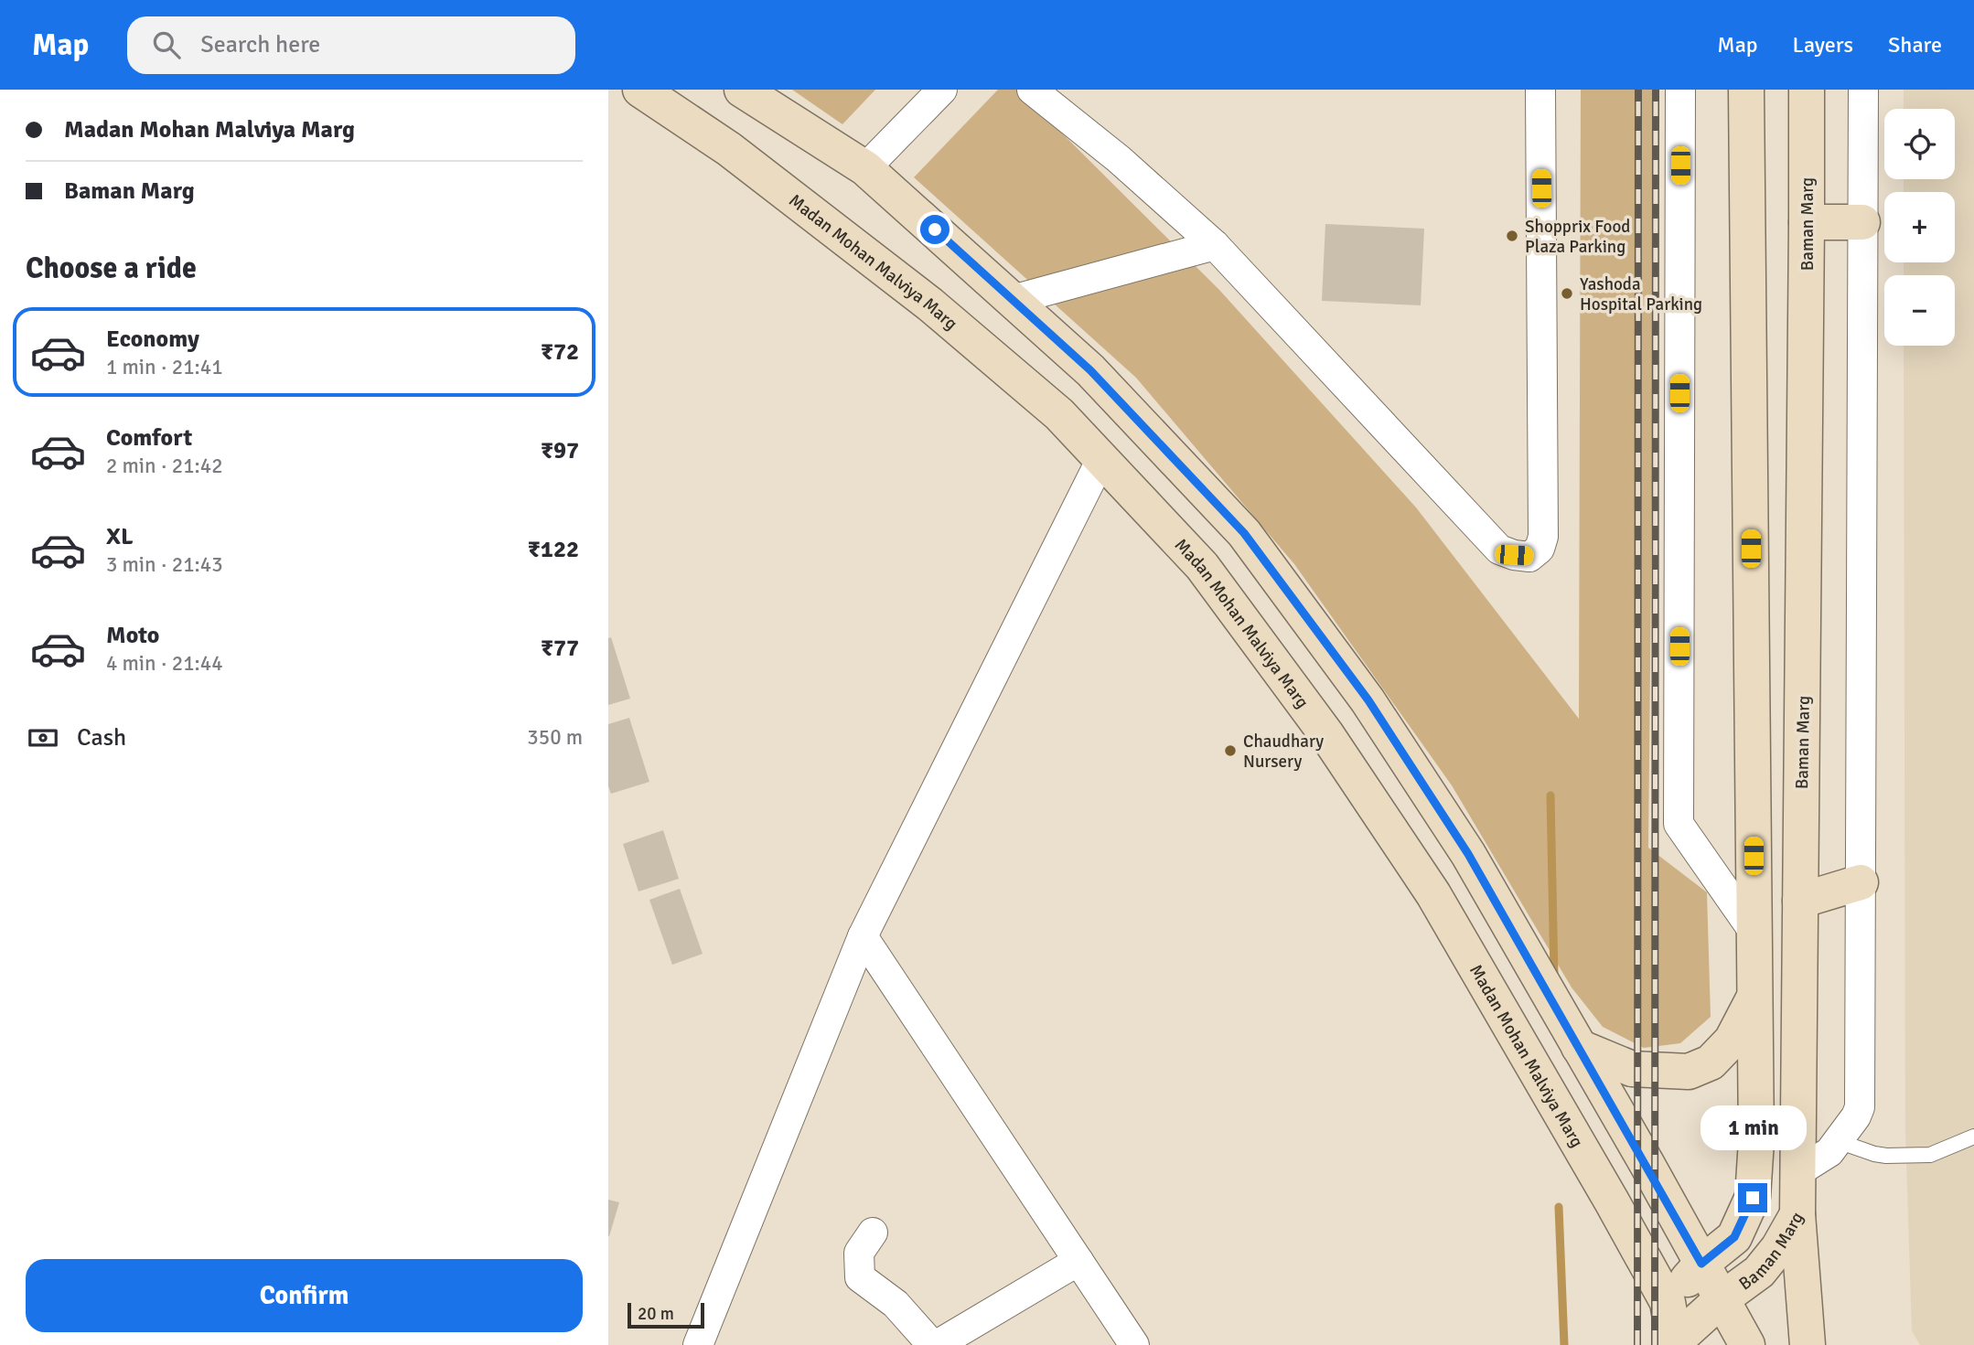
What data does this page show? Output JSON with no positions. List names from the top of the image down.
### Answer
{
  "streets": {
    "main road": ["Baman Marg", "Madan Mohan Malviya Marg"]
  },
  "crossings": [
    ["Baman Marg", "Madan Mohan Malviya Marg"]
  ],
  "places": ["Shopprix Food Plaza Parking", "Yashoda Hospital Parking", "Chaudhary Nursery"],
  "scale_bar": "20 m",
  "page": {
    "header": "Map",
    "search": "Search here",
    "nav": ["Map", "Layers", "Share"],
    "banner": ["Madan Mohan Malviya Marg", "Baman Marg"],
    "map_buttons": ["+", "−"],
    "heading": "Choose a ride",
    "list": [
      {
        "name": "Economy",
        "note": "1 min · 21:41",
        "value": "₹72"
      },
      {
        "name": "Comfort",
        "note": "2 min · 21:42",
        "value": "₹97"
      },
      {
        "name": "XL",
        "note": "3 min · 21:43",
        "value": "₹122"
      },
      {
        "name": "Moto",
        "note": "4 min · 21:44",
        "value": "₹77"
      }
    ],
    "pay": ["Cash", "350 m"],
    "bubble": "1 min",
    "buttons": "Confirm",
    "scale": "20 m"
  }
}
